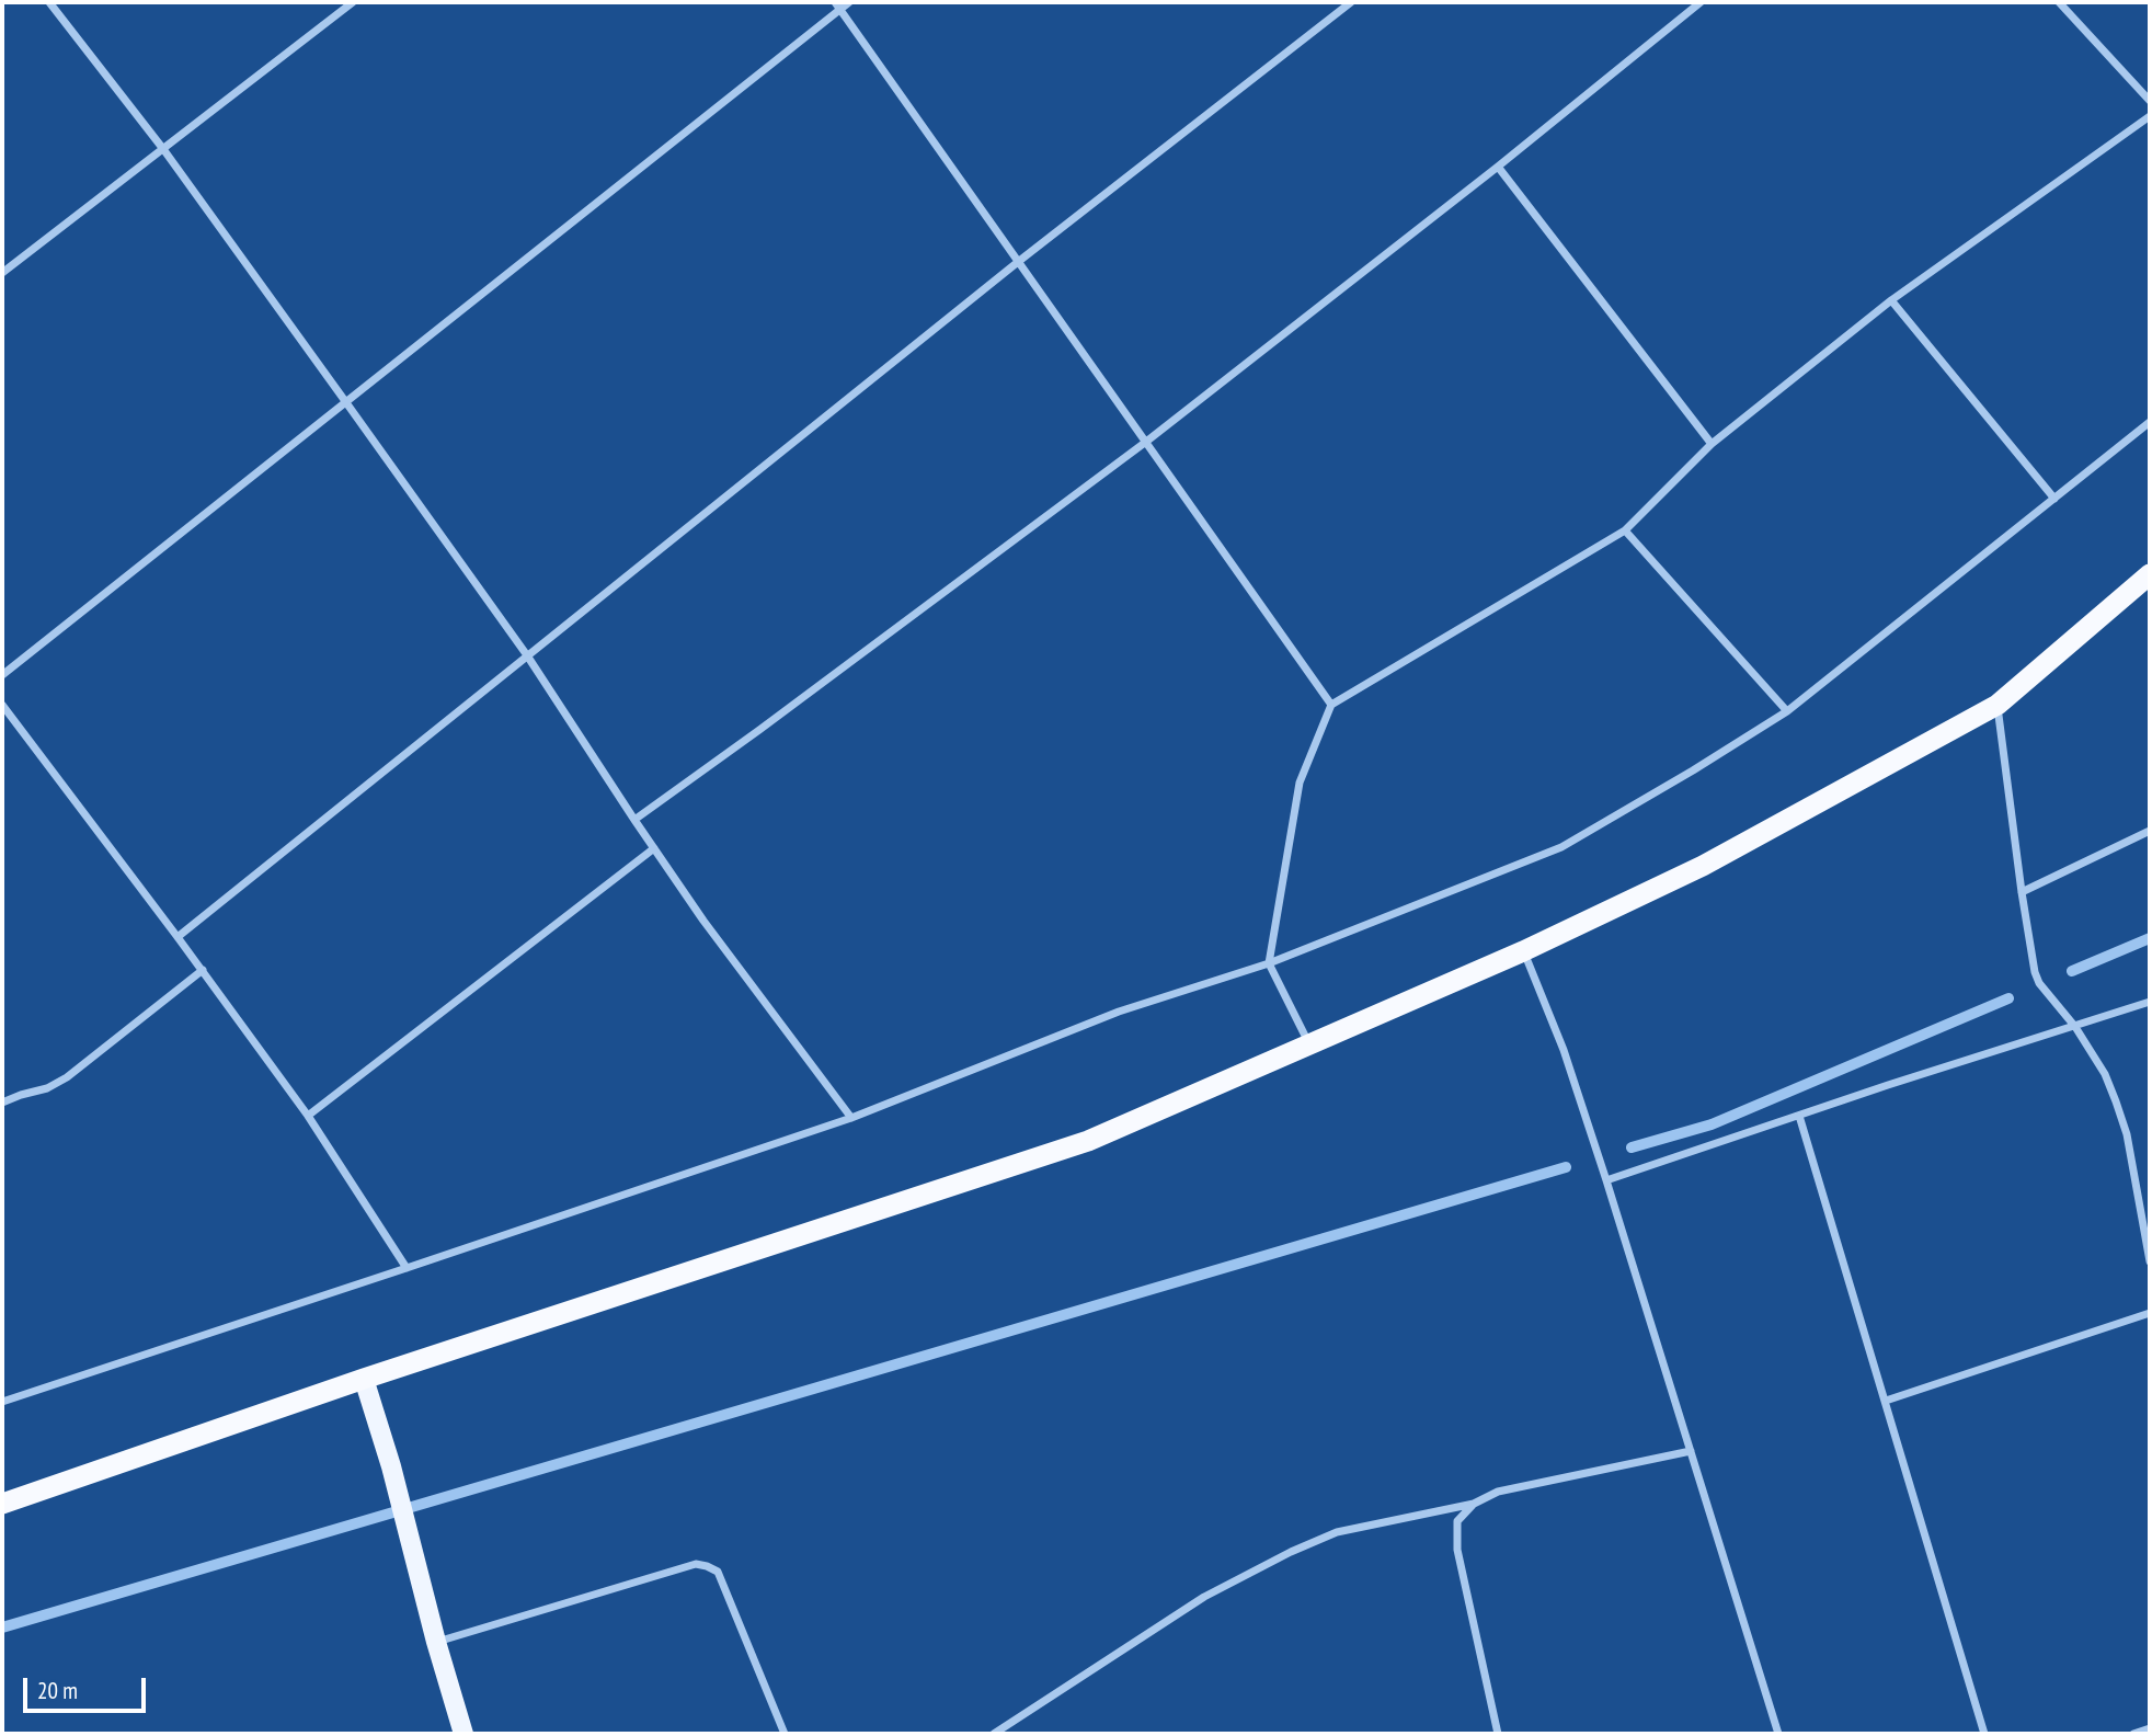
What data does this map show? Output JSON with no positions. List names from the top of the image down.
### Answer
{
  "scale_bar": "20 m"
}
